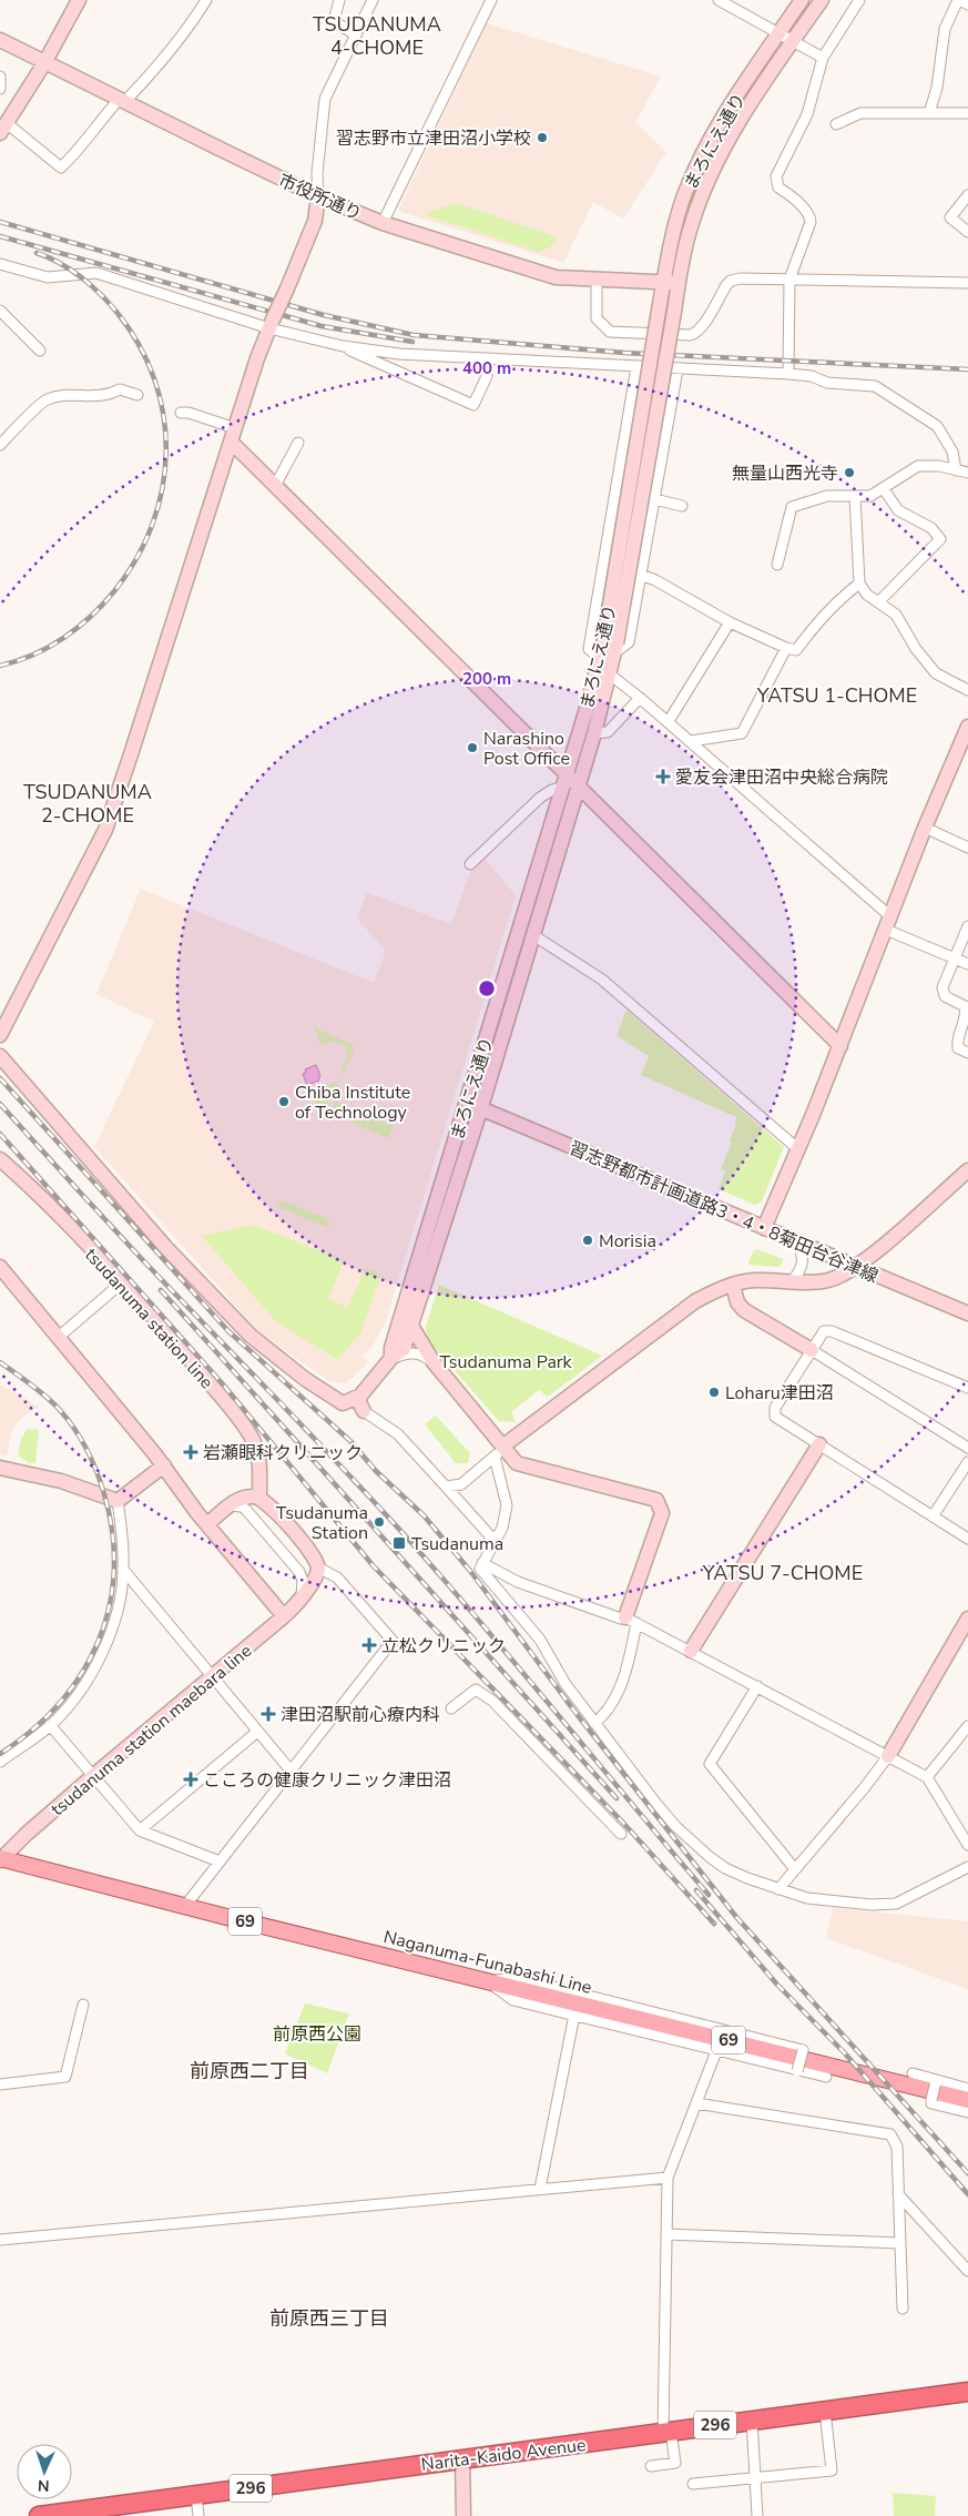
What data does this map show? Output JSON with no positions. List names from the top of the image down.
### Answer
{
  "streets": {
    "highway": ["296", "Narita-Kaido Avenue"],
    "main road": ["69", "Naganuma-Funabashi Line"],
    "street": [
      "まろにえ通り",
      "市役所通り",
      "習志野都市計画道路3・4・8菊田台谷津線",
      "tsudanuma station line",
      "tsudanuma station maebara line"
    ]
  },
  "crossings": [
    ["まろにえ通り", "市役所通り"],
    ["まろにえ通り", "習志野都市計画道路3・4・8菊田台谷津線"],
    ["tsudanuma station maebara line", "Naganuma-Funabashi Line"]
  ],
  "districts": [
    "TSUDANUMA 4-CHOME",
    "YATSU 1-CHOME",
    "TSUDANUMA 2-CHOME",
    "YATSU 7-CHOME",
    "前原西二丁目",
    "前原西三丁目"
  ],
  "parks": ["Tsudanuma Park", "前原西公園"],
  "places": {
    "other": [
      "習志野市立津田沼小学校",
      "無量山西光寺",
      "Narashino Post Office",
      "Chiba Institute of Technology",
      "Morisia",
      "Loharu津田沼",
      "Tsudanuma Station"
    ],
    "health": [
      "愛友会津田沼中央総合病院",
      "岩瀬眼科クリニック",
      "立松クリニック",
      "津田沼駅前心療内科",
      "こころの健康クリニック津田沼"
    ],
    "transit": ["Tsudanuma"]
  },
  "north": "bottom",
  "rings": ["400 m", "200 m"]
}
